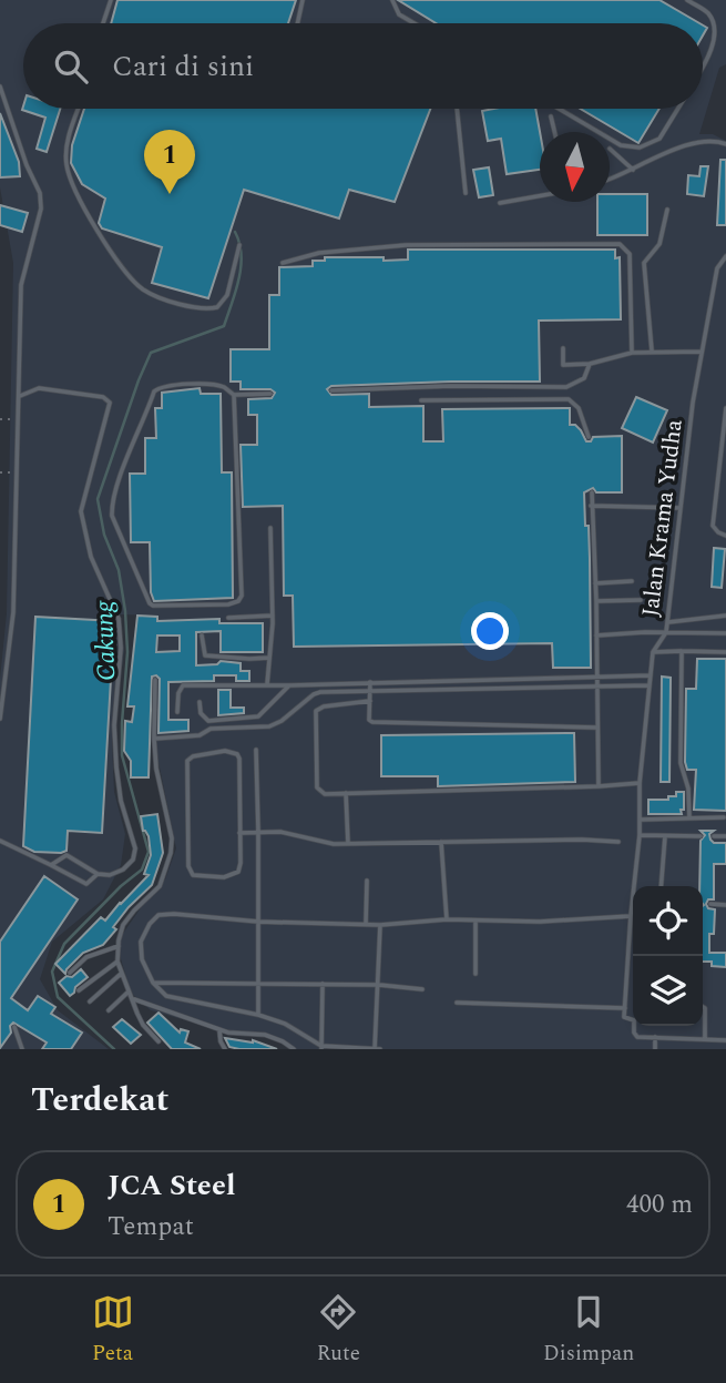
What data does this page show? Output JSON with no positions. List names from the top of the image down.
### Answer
{
  "streets": {
    "lane": ["Jalan Krama Yudha"]
  },
  "water": ["Cakung"],
  "north": "bottom",
  "page": {
    "search": "Cari di sini",
    "pins": "1",
    "heading": "Terdekat",
    "list": [
      {
        "mark": "1",
        "name": "JCA Steel",
        "note": "Tempat",
        "value": "400 m"
      }
    ],
    "nav": ["Peta", "Rute", "Disimpan"]
  }
}
